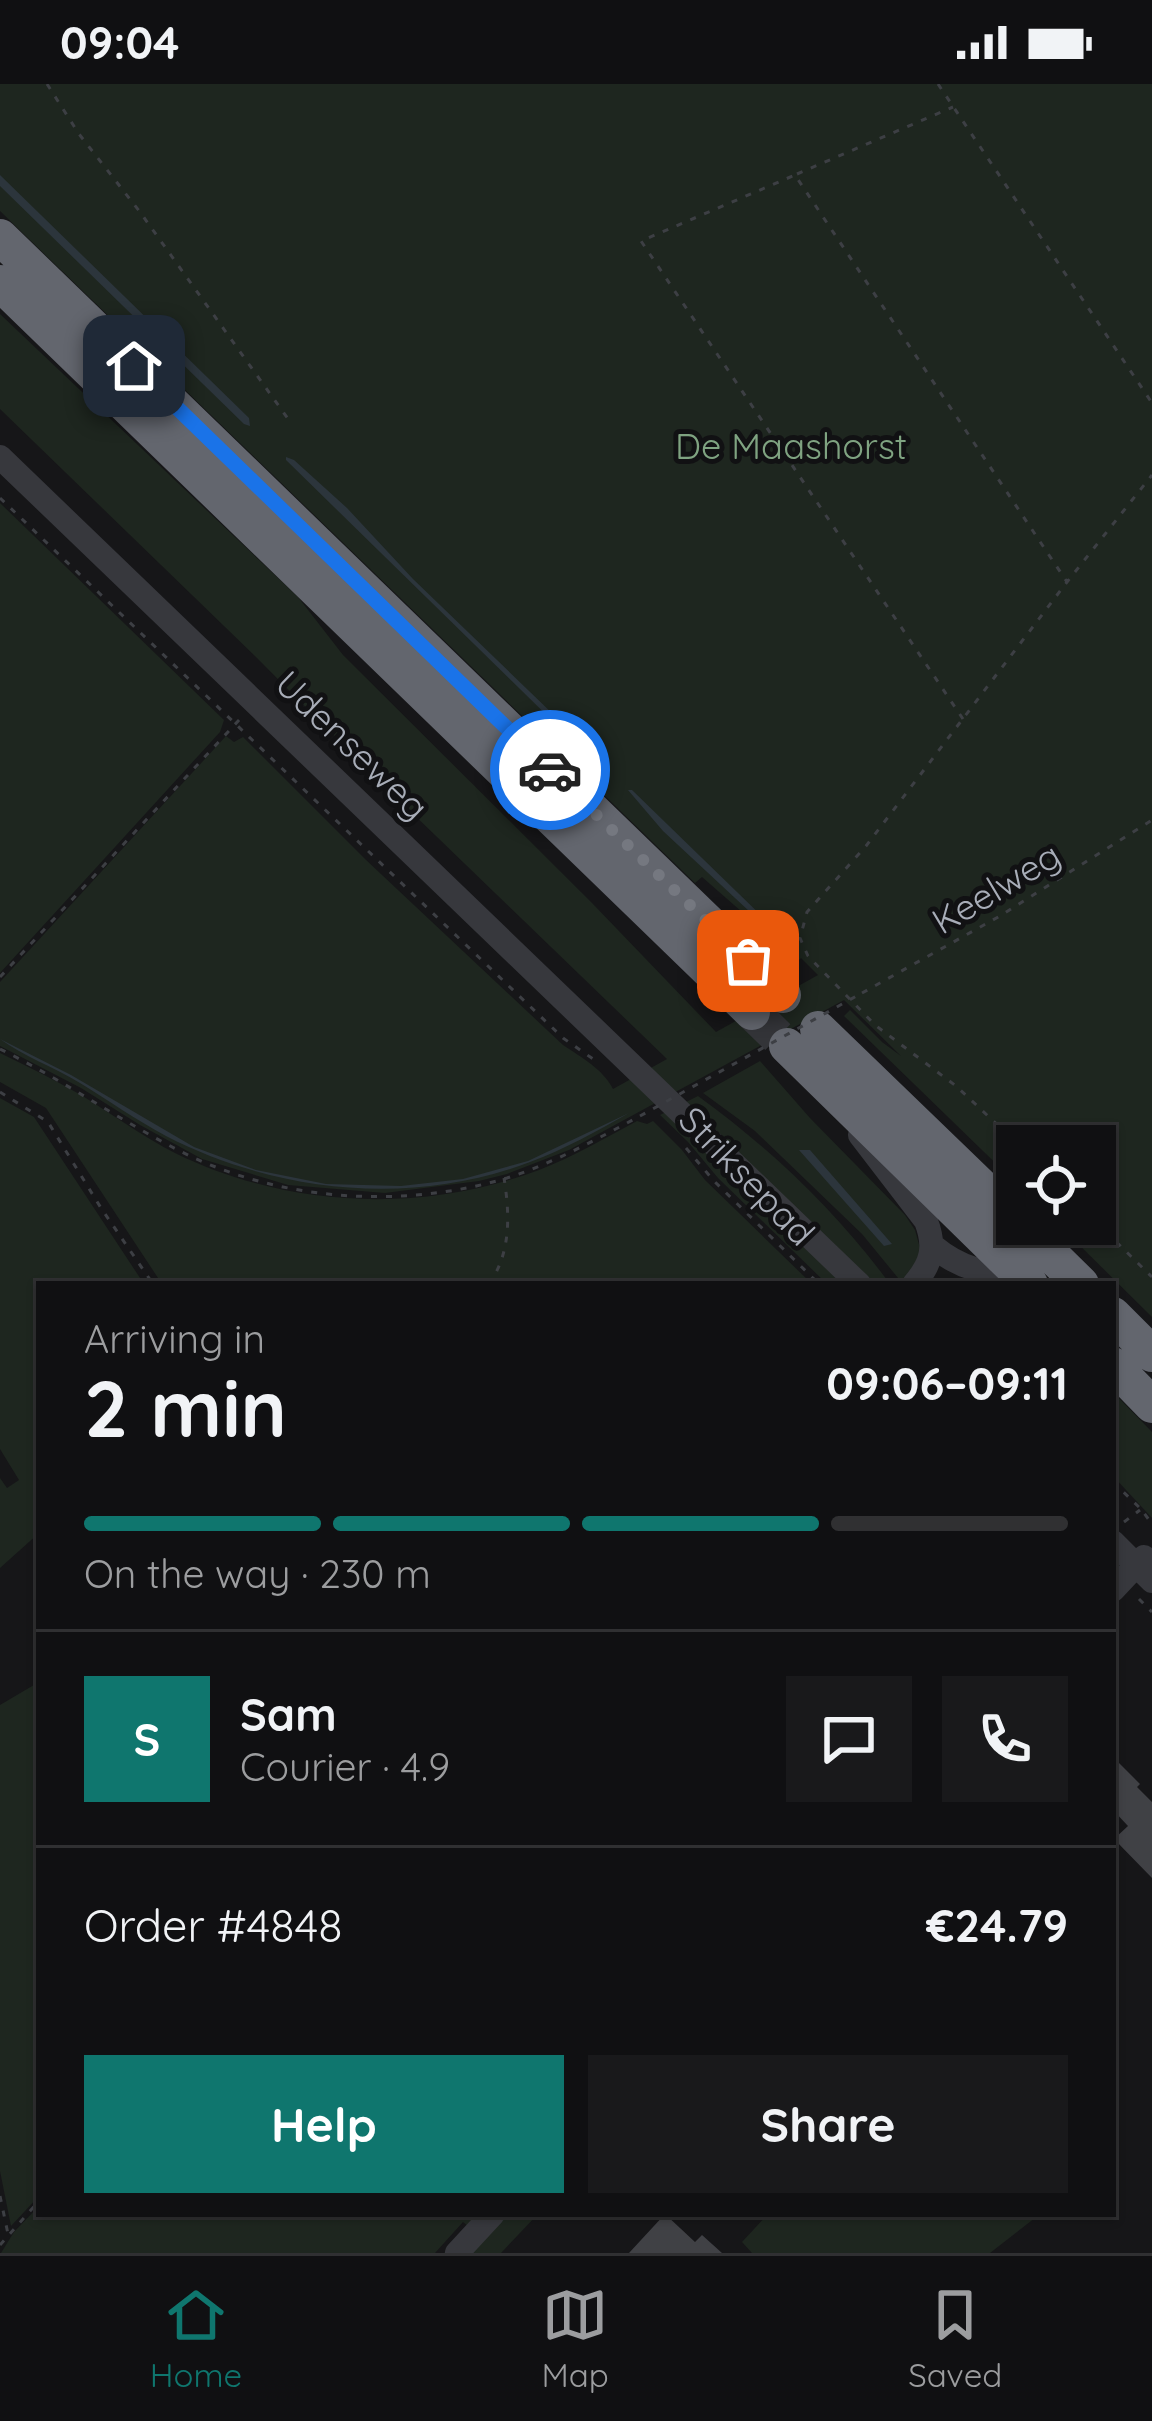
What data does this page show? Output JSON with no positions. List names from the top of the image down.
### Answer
{
  "streets": {
    "street": ["Udenseweg"],
    "path": ["Keelweg", "Striksepad"]
  },
  "crossings": [
    ["Udenseweg", "Striksepad"]
  ],
  "parks": ["De Maashorst"],
  "page": {
    "status": "09:04",
    "heading": ["2 min", "Arriving in", "09:06–09:11"],
    "panel": [
      "Sam",
      "Courier · 4.9",
      "Order #4848",
      "€24.79"
    ],
    "bar": "On the way · 230 m",
    "round": "S",
    "buttons": ["Help", "Share"],
    "tabs": ["Home", "Map", "Saved"]
  }
}
